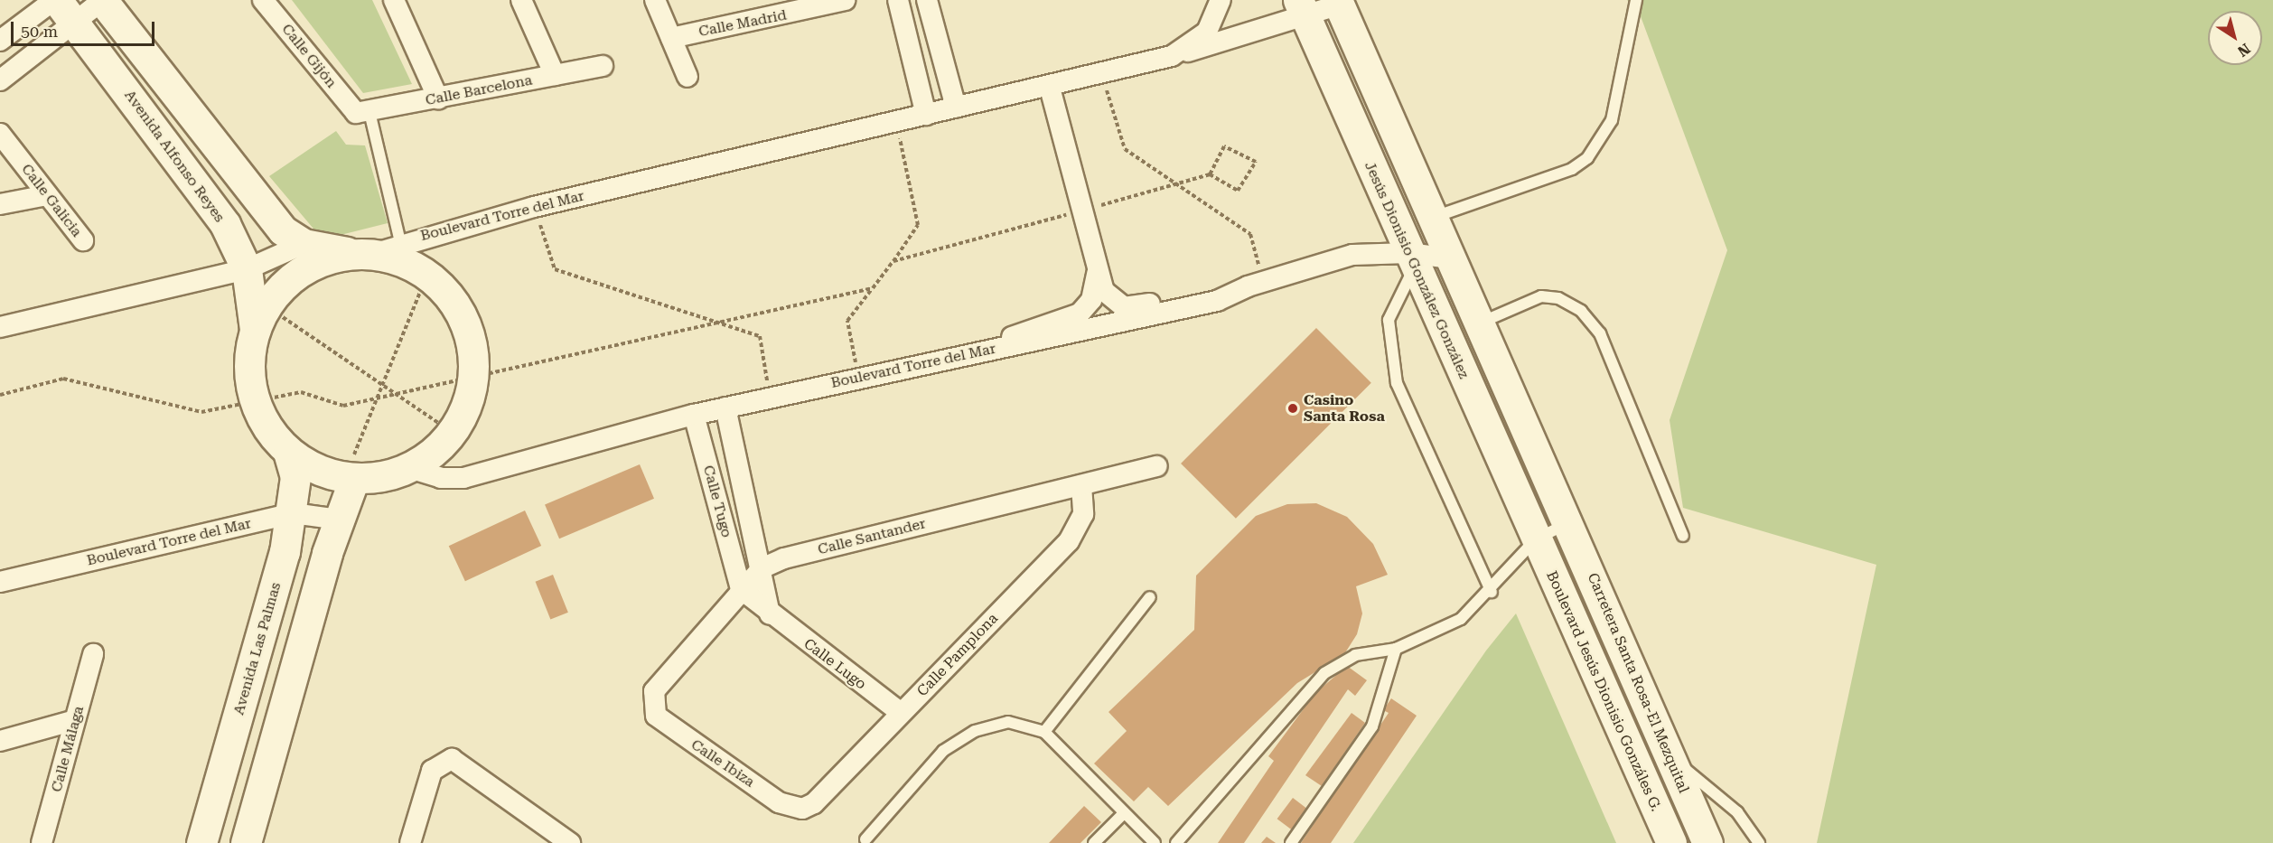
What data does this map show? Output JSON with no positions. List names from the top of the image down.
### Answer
{
  "streets": {
    "street": [
      "Calle Madrid",
      "Calle Gijón",
      "Calle Barcelona",
      "Avenida Alfonso Reyes",
      "Calle Galicia",
      "Boulevard Torre del Mar",
      "Jesús Dionisio González González",
      "Calle Tugo",
      "Calle Santander",
      "Avenida Las Palmas",
      "Calle Pamplona",
      "Calle Lugo",
      "Carretera Santa Rosa-El Mezquital",
      "Boulevard Jesús Dionisio Gonzáles G.",
      "Calle Málaga",
      "Calle Ibiza"
    ]
  },
  "crossings": [
    ["Calle Gijón", "Calle Barcelona"],
    ["Boulevard Torre del Mar", "Jesús Dionisio González González"],
    ["Boulevard Torre del Mar", "Calle Tugo"],
    ["Boulevard Torre del Mar", "Avenida Las Palmas"],
    ["Jesús Dionisio González González", "Boulevard Jesús Dionisio Gonzáles G."],
    ["Calle Tugo", "Calle Santander"],
    ["Calle Tugo", "Calle Lugo"],
    ["Calle Santander", "Calle Pamplona"],
    ["Calle Santander", "Calle Lugo"],
    ["Calle Santander", "Calle Ibiza"],
    ["Calle Pamplona", "Calle Lugo"],
    ["Calle Pamplona", "Calle Ibiza"]
  ],
  "places": ["Casino Santa Rosa"],
  "scale_bar": "50 m",
  "north": "bottom right"
}
